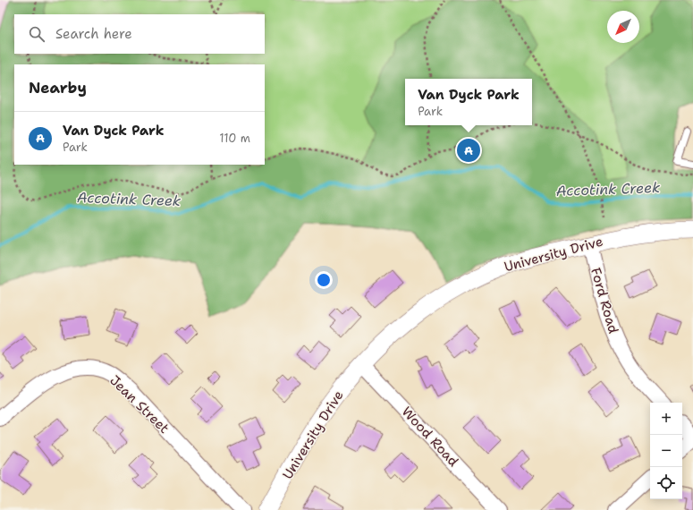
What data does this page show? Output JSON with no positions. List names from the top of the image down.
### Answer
{
  "streets": {
    "street": [
      "University Drive",
      "Ford Road",
      "Jean Street",
      "Wood Road"
    ]
  },
  "crossings": [
    ["University Drive", "Ford Road"],
    ["University Drive", "Wood Road"]
  ],
  "water": ["Accotink Creek"],
  "north": "bottom left",
  "page": {
    "search": "Search here",
    "heading": "Nearby",
    "popup": ["Van Dyck Park", "Park"],
    "list": [
      {
        "mark": "A",
        "name": "Van Dyck Park",
        "note": "Park",
        "value": "110 m"
      }
    ],
    "pins": "A",
    "map_buttons": ["+", "−"]
  }
}
